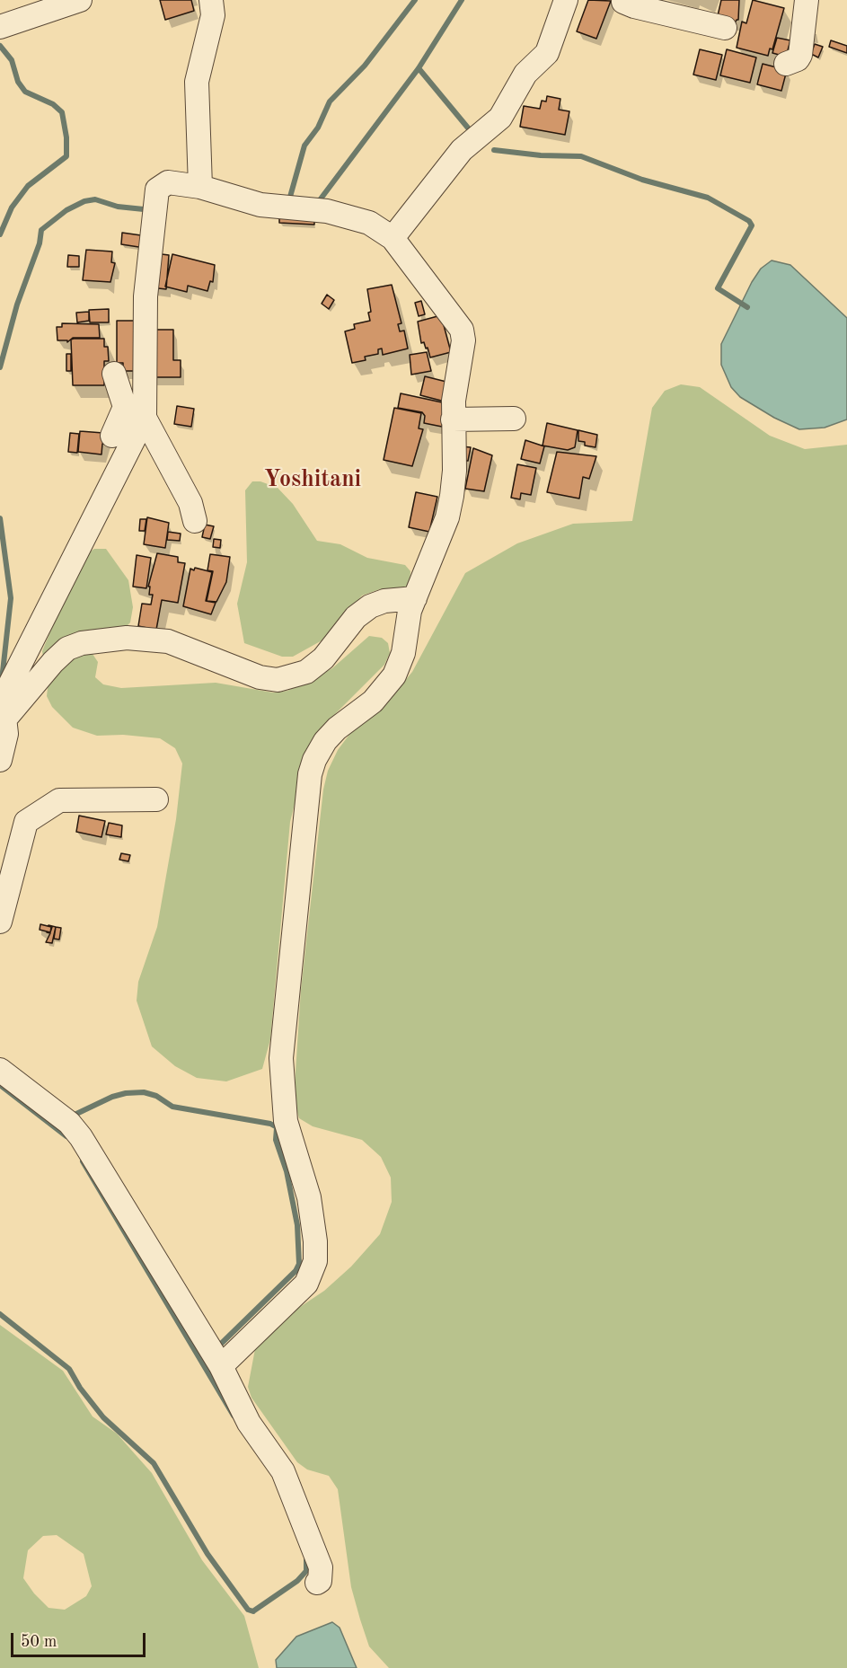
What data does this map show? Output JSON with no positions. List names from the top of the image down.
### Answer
{
  "districts": ["Yoshitani"],
  "scale_bar": "50 m"
}
